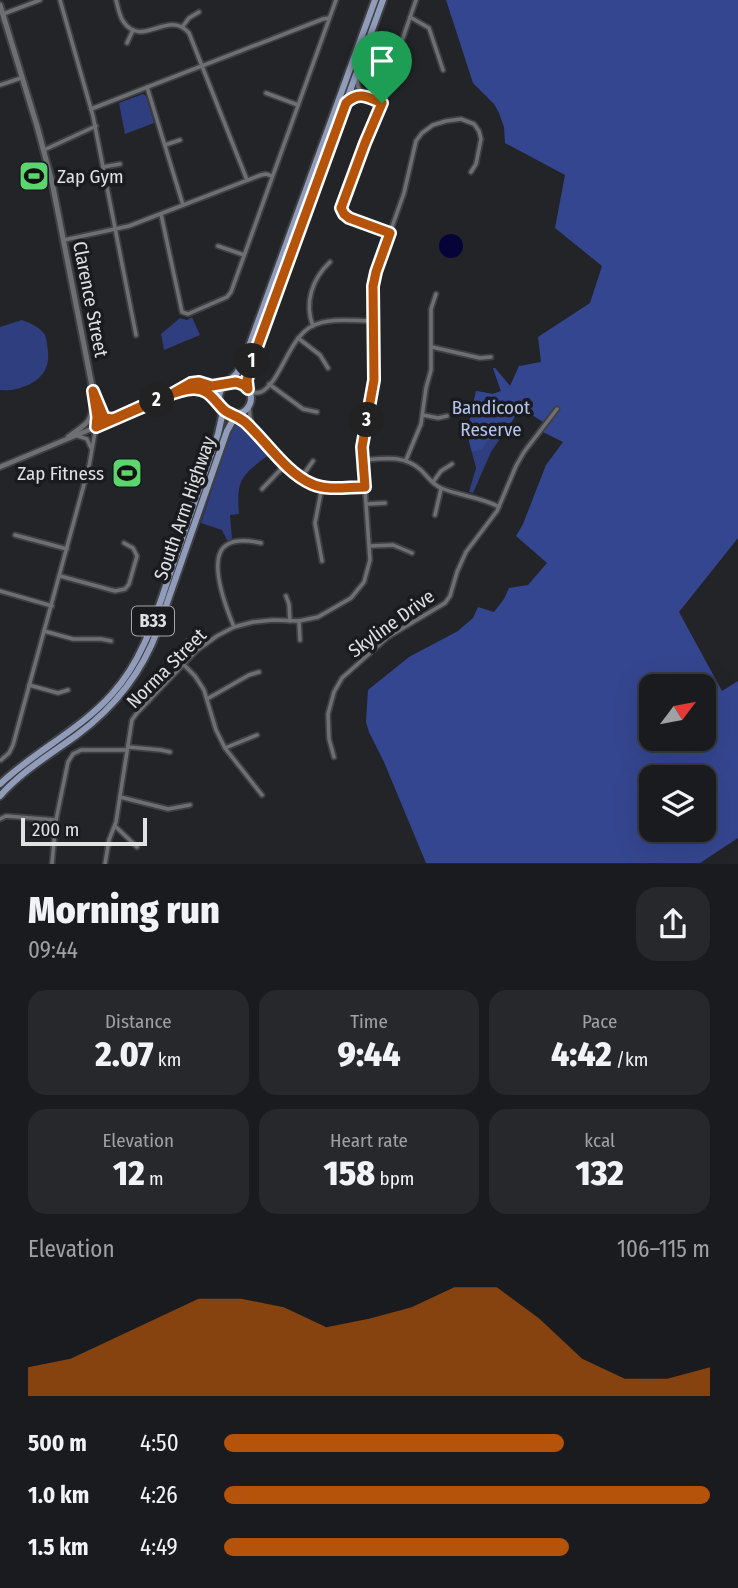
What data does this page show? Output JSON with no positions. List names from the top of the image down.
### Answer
{
  "streets": {
    "main road": ["Clarence Street", "South Arm Highway", "B33"],
    "street": ["Skyline Drive", "Norma Street"]
  },
  "crossings": [
    ["South Arm Highway", "B33"]
  ],
  "parks": ["Bandicoot Reserve"],
  "places": {
    "sports": ["Zap Gym", "Zap Fitness"]
  },
  "scale_bar": "200 m",
  "north": "top right",
  "page": {
    "pins": ["1", "2", "3"],
    "scale": "200 m",
    "heading": ["Morning run", "09:44"],
    "stats": [
      ["Distance", "2.07 km"],
      ["Time", "9:44"],
      ["Pace", "4:42 /km"],
      ["Elevation", "12 m"],
      ["Heart rate", "158 bpm"],
      ["kcal", "132"]
    ],
    "chart": ["Elevation", "106–115 m"],
    "list": [
      {
        "name": "500 m",
        "note": "4:50"
      },
      {
        "name": "1.0 km",
        "note": "4:26"
      },
      {
        "name": "1.5 km",
        "note": "4:49"
      }
    ]
  }
}
